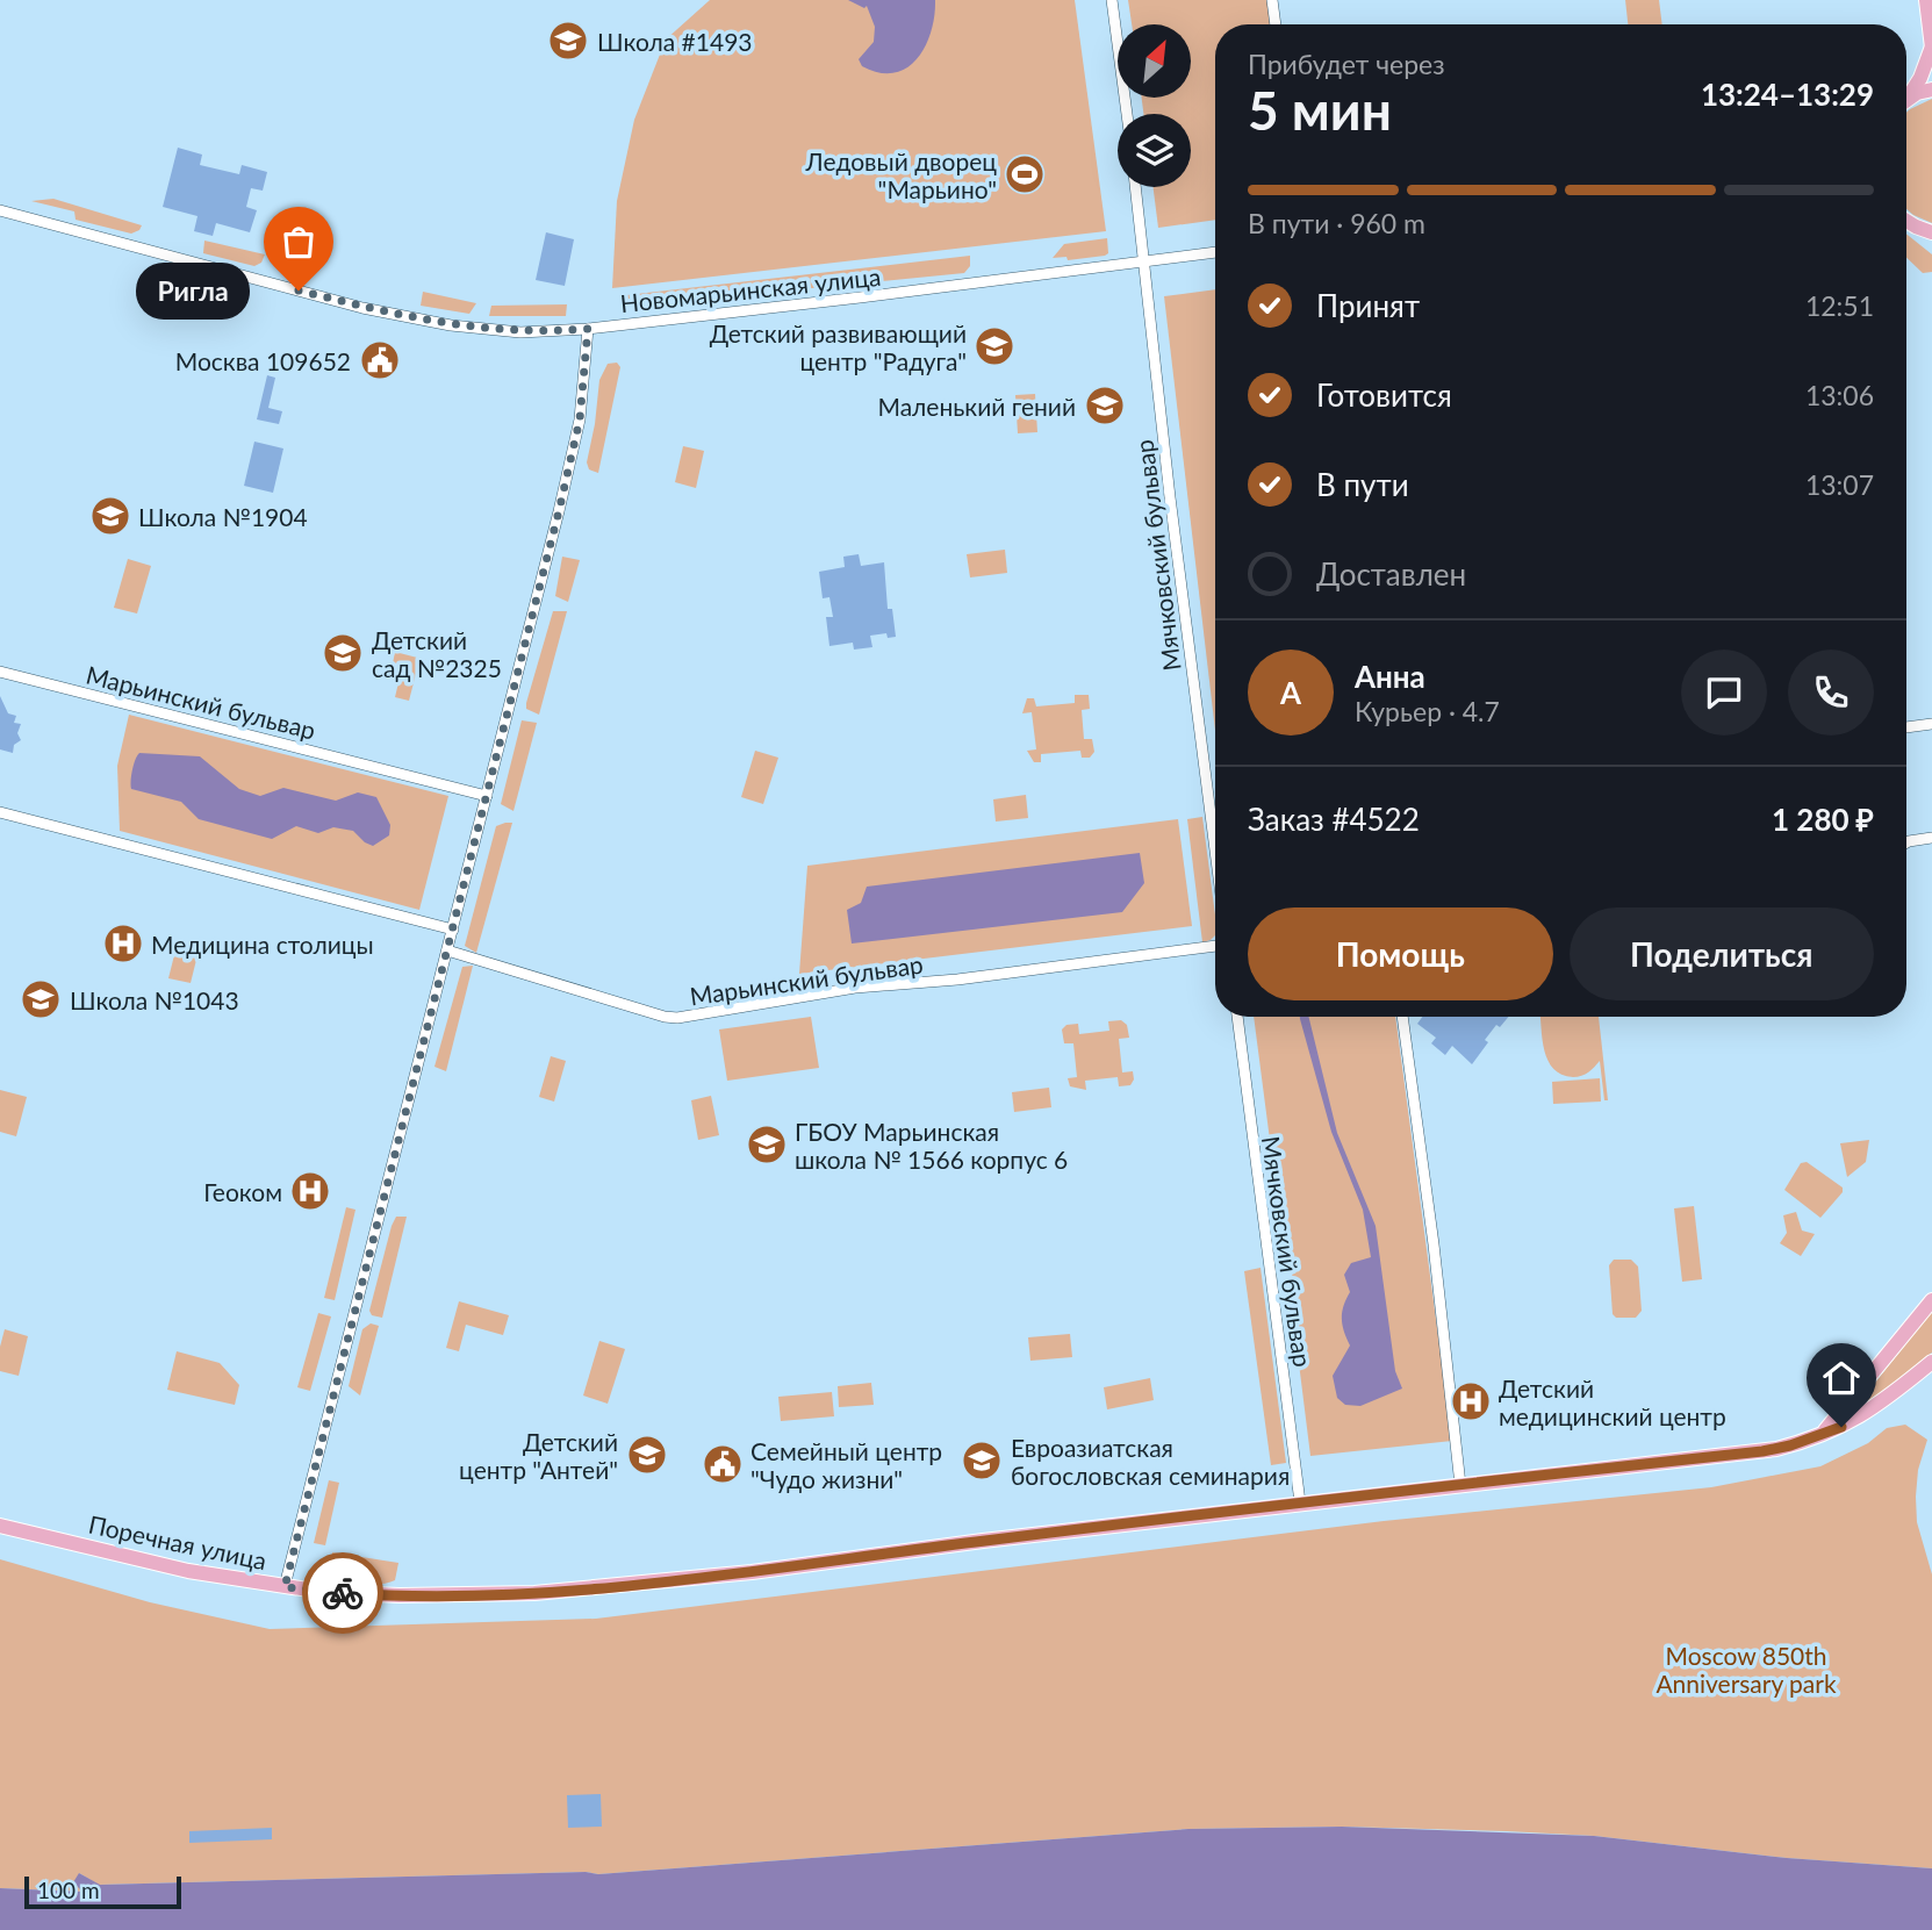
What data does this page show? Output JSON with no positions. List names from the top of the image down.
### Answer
{
  "streets": {
    "main road": ["Поречная улица"],
    "street": ["Новомарьинская улица", "Мячковский бульвар", "Марьинский бульвар"]
  },
  "crossings": [
    ["Новомарьинская улица", "Мячковский бульвар"],
    ["Мячковский бульвар", "Поречная улица"]
  ],
  "parks": ["Moscow 850th Anniversary park"],
  "places": {
    "school or university": [
      "Школа #1493",
      "Детский развивающий центр \"Радуга\"",
      "Маленький гений",
      "Школа №1904",
      "Детский сад №2325",
      "Школа №1043",
      "ГБОУ Марьинская школа № 1566 корпус 6",
      "Детский центр \"Антей\"",
      "Евроазиатская богословская семинария"
    ],
    "sports": ["Ледовый дворец \"Марьино\""],
    "other": ["Ригла"],
    "public building": ["Москва 109652", "Семейный центр \"Чудо жизни\""],
    "hospital": ["Медицина столицы", "Геоком", "Детский медицинский центр"]
  },
  "scale_bar": "100 m",
  "north": "top right",
  "page": {
    "heading": ["5 мин", "Прибудет через", "13:24–13:29"],
    "panel": [
      "Анна",
      "Курьер · 4.7",
      "Заказ #4522",
      "1 280 ₽"
    ],
    "bar": "В пути · 960 m",
    "list": [
      ["Принят", "12:51"],
      ["Готовится", "13:06"],
      ["В пути", "13:07"],
      "Доставлен"
    ],
    "bubble": "Ригла",
    "round": "А",
    "buttons": ["Помощь", "Поделиться"],
    "scale": "100 m"
  }
}
